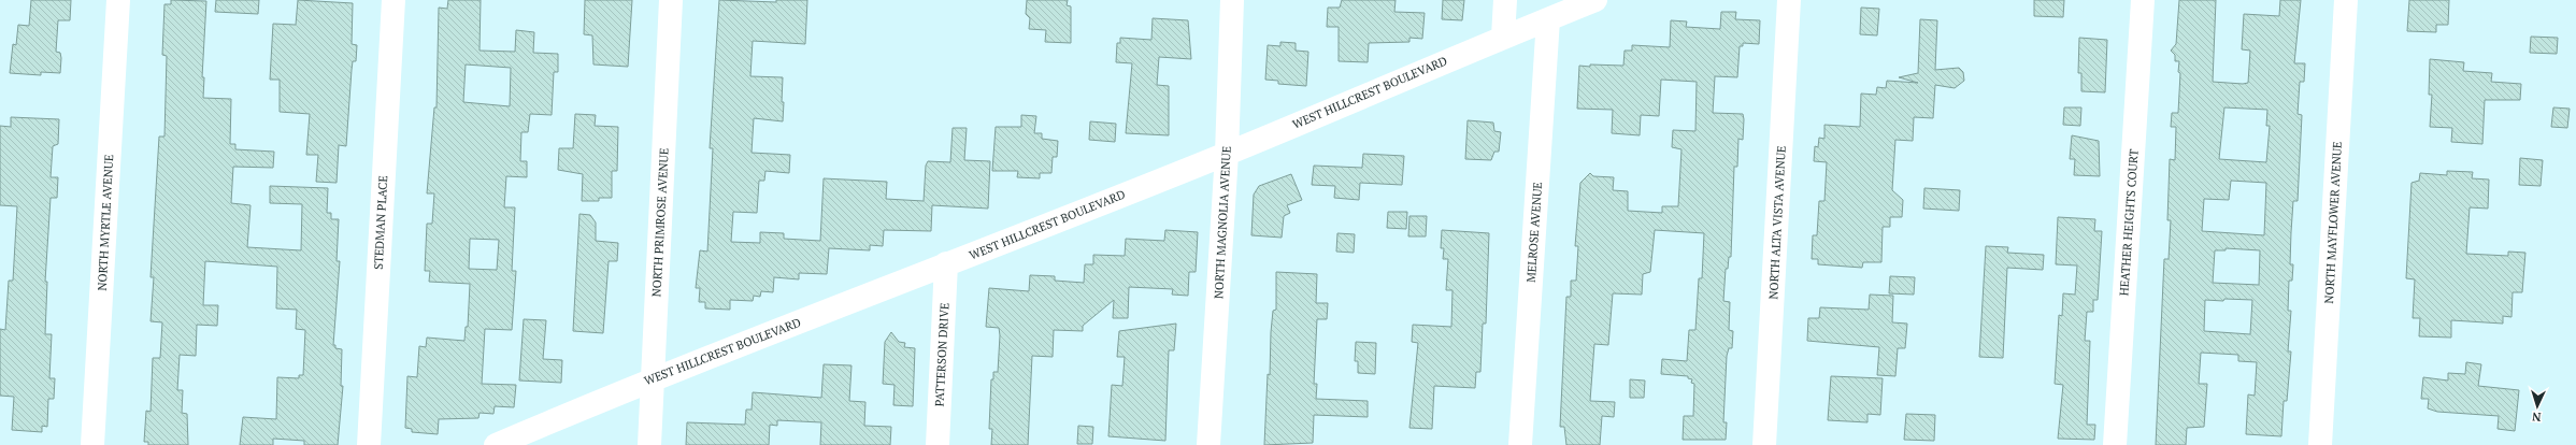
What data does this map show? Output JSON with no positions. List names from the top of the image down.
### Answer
{
  "streets": {
    "street": [
      "WEST HILLCREST BOULEVARD",
      "NORTH MYRTLE AVENUE",
      "STEDMAN PLACE",
      "NORTH PRIMROSE AVENUE",
      "NORTH MAGNOLIA AVENUE",
      "NORTH ALTA VISTA AVENUE",
      "HEATHER HEIGHTS COURT",
      "NORTH MAYFLOWER AVENUE",
      "MELROSE AVENUE",
      "PATTERSON DRIVE"
    ]
  },
  "crossings": [
    ["WEST HILLCREST BOULEVARD", "NORTH PRIMROSE AVENUE"],
    ["WEST HILLCREST BOULEVARD", "NORTH MAGNOLIA AVENUE"],
    ["WEST HILLCREST BOULEVARD", "MELROSE AVENUE"],
    ["WEST HILLCREST BOULEVARD", "PATTERSON DRIVE"]
  ],
  "north": "bottom"
}
